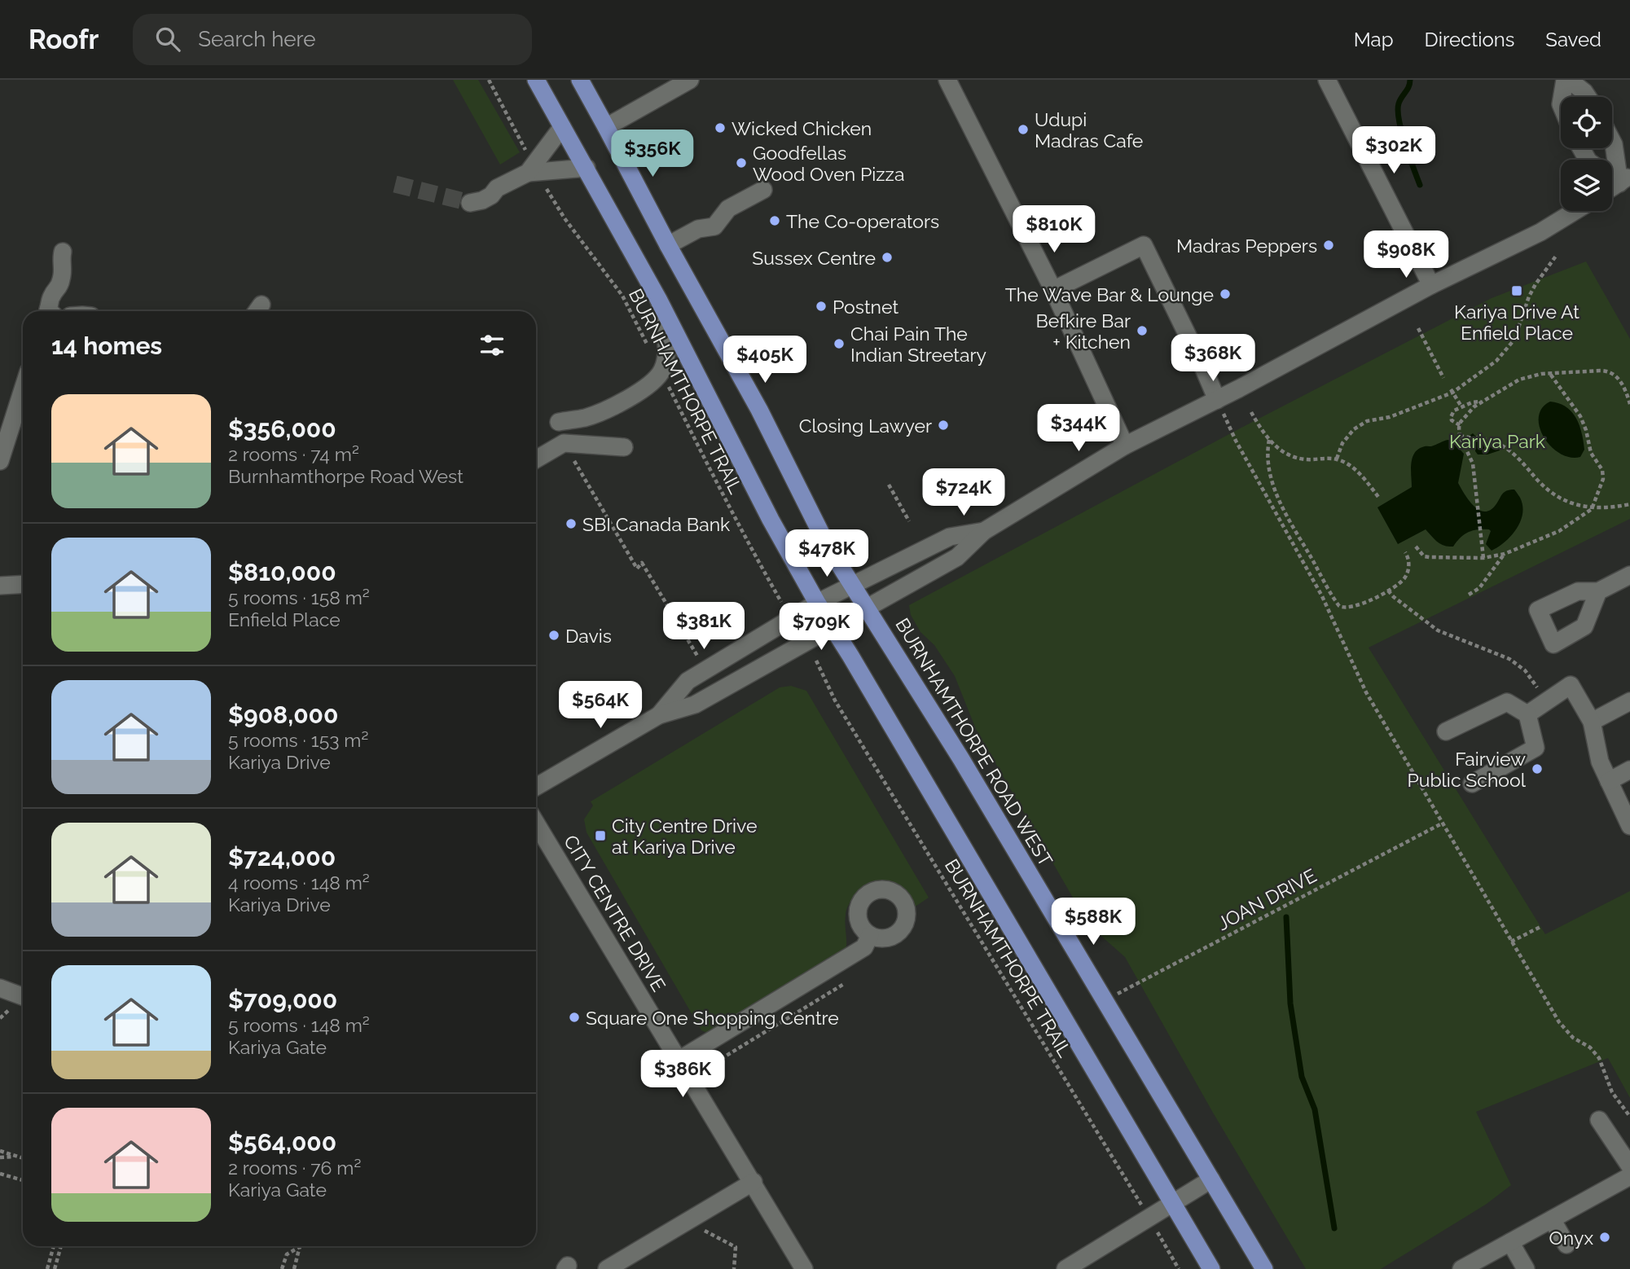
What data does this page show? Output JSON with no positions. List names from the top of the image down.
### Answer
{
  "streets": {
    "main road": ["BURNHAMTHORPE ROAD WEST"],
    "street": ["CITY CENTRE DRIVE"],
    "path": ["BURNHAMTHORPE TRAIL", "JOAN DRIVE"]
  },
  "crossings": [
    ["BURNHAMTHORPE ROAD WEST", "JOAN DRIVE"]
  ],
  "parks": ["Kariya Park"],
  "places": {
    "other": [
      "Wicked Chicken",
      "Udupi Madras Cafe",
      "Goodfellas Wood Oven Pizza",
      "The Co-operators",
      "Madras Peppers",
      "Sussex Centre",
      "The Wave Bar & Lounge",
      "Postnet",
      "Befkire Bar + Kitchen",
      "Chai Pain The Indian Streetary",
      "Closing Lawyer",
      "SBI Canada Bank",
      "Davis",
      "Fairview Public School",
      "Square One Shopping Centre",
      "Onyx"
    ],
    "transit": ["Kariya Drive At Enfield Place", "City Centre Drive at Kariya Drive"]
  },
  "page": {
    "header": "Roofr",
    "search": "Search here",
    "nav": ["Map", "Directions", "Saved"],
    "price": [
      "$302K",
      "$356K",
      "$810K",
      "$908K",
      "$368K",
      "$405K",
      "$344K",
      "$724K",
      "$478K",
      "$381K",
      "$709K",
      "$564K",
      "$588K",
      "$386K"
    ],
    "heading": "14 homes",
    "list": [
      {
        "name": "$356,000",
        "note": "2 rooms · 74 m² · Burnhamthorpe Road West"
      },
      {
        "name": "$810,000",
        "note": "5 rooms · 158 m² · Enfield Place"
      },
      {
        "name": "$908,000",
        "note": "5 rooms · 153 m² · Kariya Drive"
      },
      {
        "name": "$724,000",
        "note": "4 rooms · 148 m² · Kariya Drive"
      },
      {
        "name": "$709,000",
        "note": "5 rooms · 148 m² · Kariya Gate"
      },
      {
        "name": "$564,000",
        "note": "2 rooms · 76 m² · Kariya Gate"
      }
    ]
  }
}
